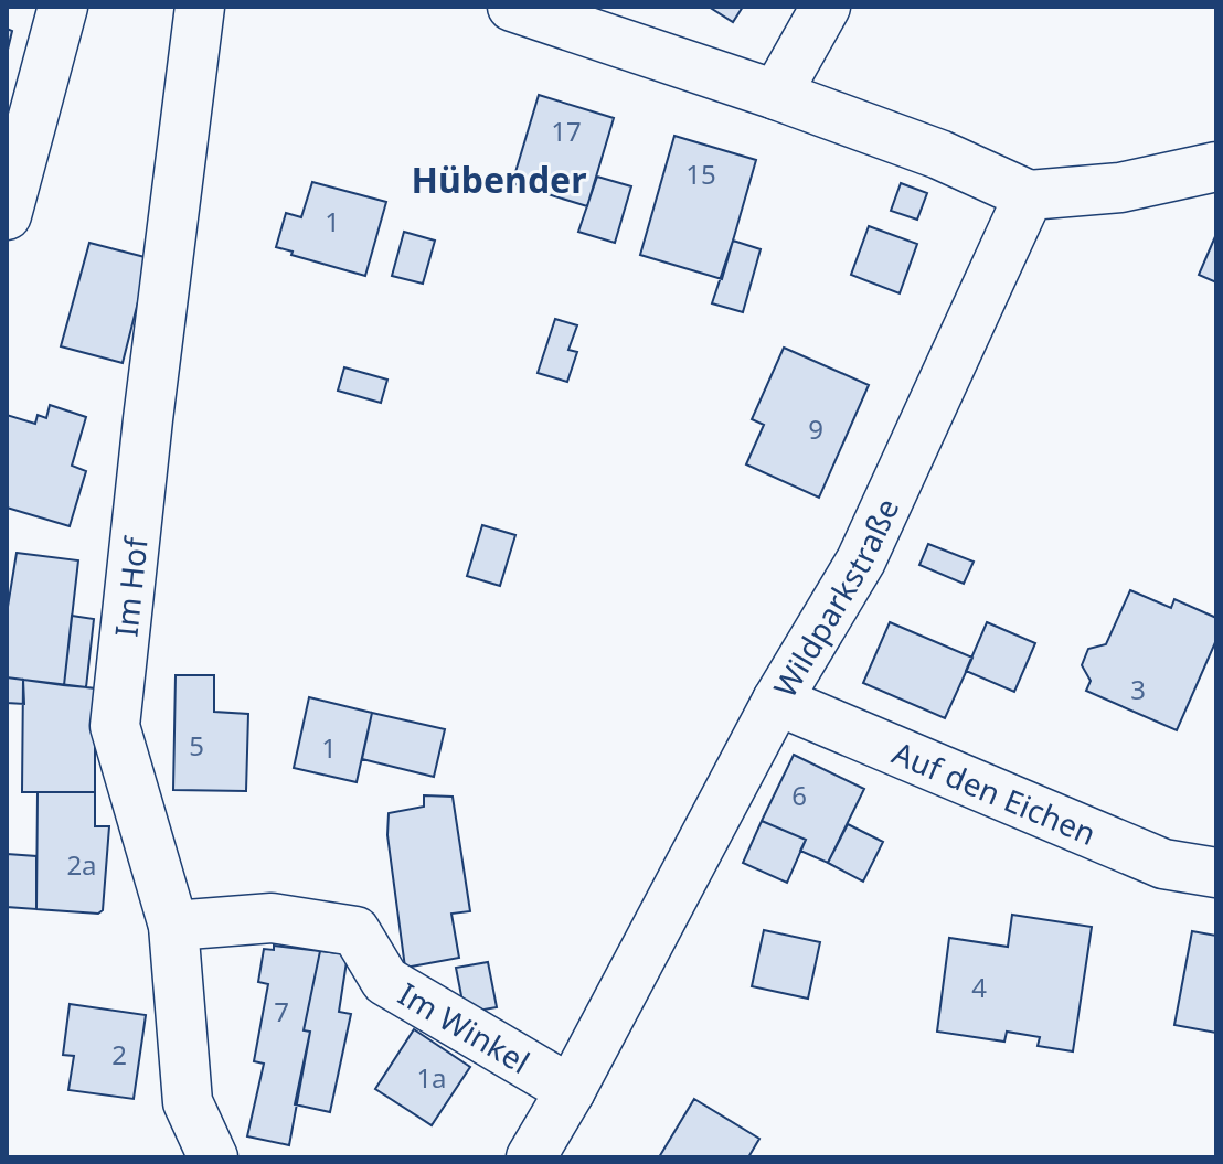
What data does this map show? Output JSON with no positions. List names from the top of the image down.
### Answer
{
  "streets": {
    "street": [
      "Im Hof",
      "Wildparkstraße",
      "Auf den Eichen",
      "Im Winkel"
    ]
  },
  "crossings": [
    ["Im Hof", "Im Winkel"],
    ["Wildparkstraße", "Auf den Eichen"],
    ["Wildparkstraße", "Im Winkel"]
  ],
  "districts": ["Hübender"],
  "house_numbers": [
    "17",
    "15",
    "1",
    "9",
    "3",
    "5",
    "1",
    "6",
    "2a",
    "4",
    "7",
    "2",
    "1a"
  ]
}
